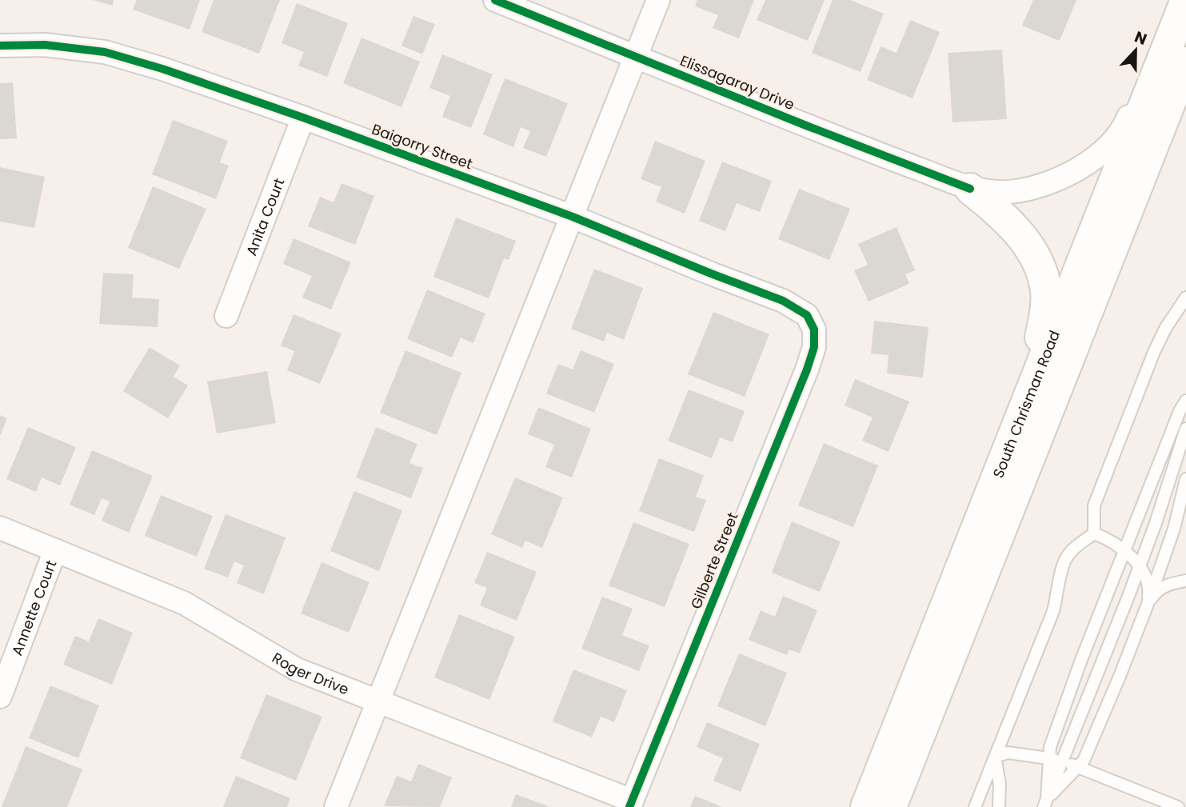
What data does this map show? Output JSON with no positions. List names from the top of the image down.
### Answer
{
  "streets": {
    "street": [
      "Elissagaray Drive",
      "Baigorry Street",
      "Anita Court",
      "South Chrisman Road",
      "Gilberte Street",
      "Annette Court",
      "Roger Drive"
    ]
  },
  "crossings": [
    ["Baigorry Street", "Anita Court"],
    ["Baigorry Street", "Gilberte Street"],
    ["Gilberte Street", "Roger Drive"],
    ["Annette Court", "Roger Drive"]
  ],
  "north": "top"
}
